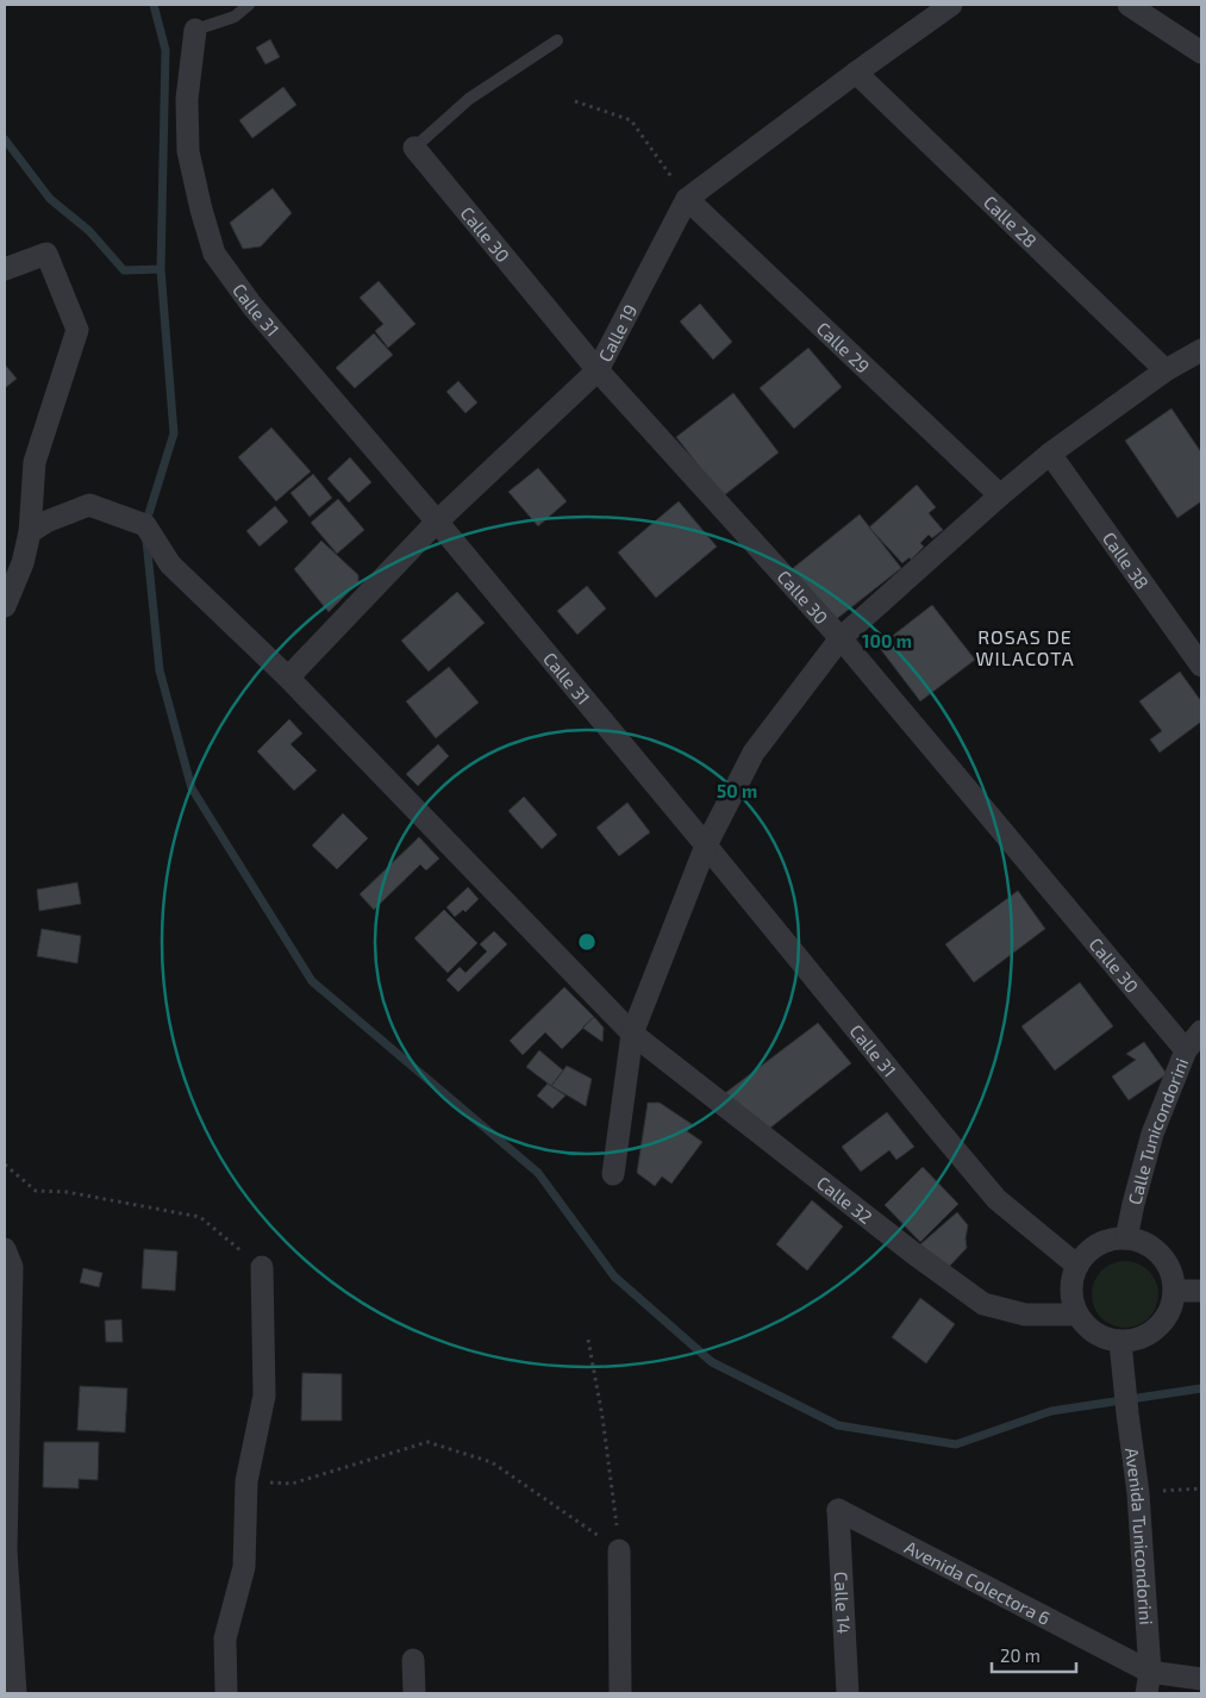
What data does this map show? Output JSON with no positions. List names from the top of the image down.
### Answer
{
  "streets": {
    "street": [
      "Calle 28",
      "Calle 30",
      "Calle 31",
      "Calle 19",
      "Calle 29",
      "Calle 38",
      "Calle Tunicondorini",
      "Calle 32",
      "Avenida Tunicondorini",
      "Avenida Colectora 6",
      "Calle 14"
    ]
  },
  "crossings": [
    ["Calle 28", "Calle 19"],
    ["Calle 30", "Calle 19"],
    ["Calle 30", "Calle Tunicondorini"],
    ["Calle 31", "Calle 19"],
    ["Calle 31", "Calle Tunicondorini"],
    ["Calle 31", "Calle 32"],
    ["Calle 31", "Avenida Tunicondorini"],
    ["Calle 19", "Calle 29"],
    ["Calle 19", "Calle 32"],
    ["Calle Tunicondorini", "Calle 32"],
    ["Calle Tunicondorini", "Avenida Tunicondorini"],
    ["Calle 32", "Avenida Tunicondorini"],
    ["Avenida Tunicondorini", "Avenida Colectora 6"],
    ["Avenida Colectora 6", "Calle 14"]
  ],
  "districts": ["ROSAS DE WILACOTA"],
  "scale_bar": "20 m",
  "rings": ["100 m", "50 m"]
}
